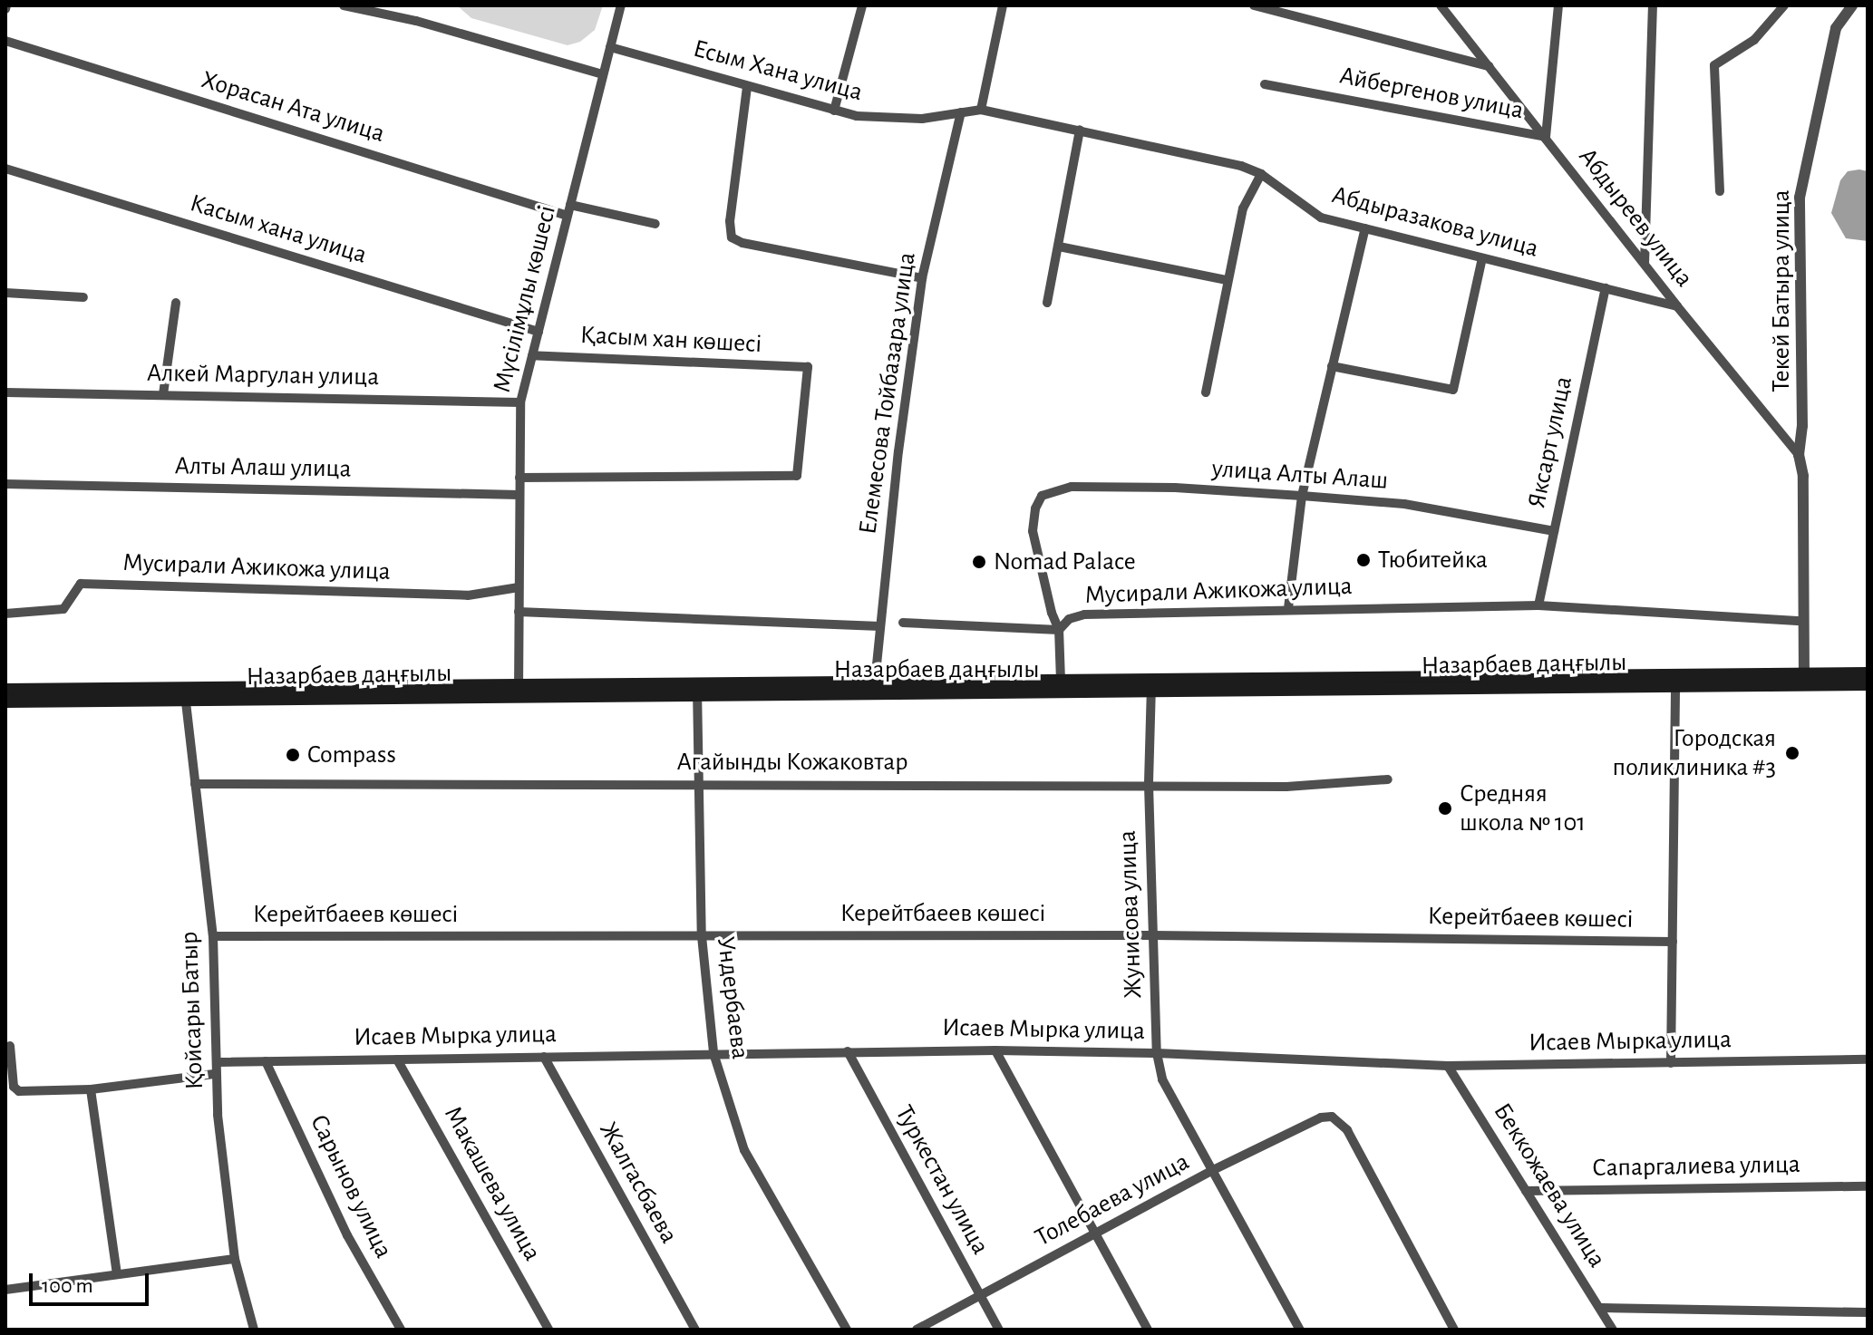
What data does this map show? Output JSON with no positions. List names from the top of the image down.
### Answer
{
  "streets": {
    "main road": ["Назарбаев даңғылы"],
    "street": [
      "Есым Хана улица",
      "Айбергенов улица",
      "Хорасан Ата улица",
      "Абдыреев улица",
      "Абдыразакова улица",
      "Касым хана улица",
      "Текей Батыра улица",
      "Мүсілімұлы көшесі",
      "Қасым хан көшесі",
      "Алкей Маргулан улица",
      "Елемесова Тойбазара улица",
      "Яксарт улица",
      "Алты Алаш улица",
      "улица Алты Алаш",
      "Мусирали Ажикожа улица",
      "Агайынды Кожаковтар",
      "Керейтбаеев көшесі",
      "Жунисова улица",
      "Ундербаева",
      "Қойсары Батыр",
      "Исаев Мырка улица",
      "Сапаргалиева улица",
      "Туркестан улица",
      "Жалгасбаева",
      "Макашева улица",
      "Беккожаева улица",
      "Сарынов улица",
      "Толебаева улица"
    ]
  },
  "crossings": [
    ["Есым Хана улица", "Абдыразакова улица"],
    ["Есым Хана улица", "Мүсілімұлы көшесі"],
    ["Есым Хана улица", "Елемесова Тойбазара улица"],
    ["Айбергенов улица", "Абдыреев улица"],
    ["Хорасан Ата улица", "Мүсілімұлы көшесі"],
    ["Абдыреев улица", "Абдыразакова улица"],
    ["Абдыреев улица", "Текей Батыра улица"],
    ["Абдыразакова улица", "Яксарт улица"],
    ["Касым хана улица", "Мүсілімұлы көшесі"],
    ["Текей Батыра улица", "Мусирали Ажикожа улица"],
    ["Текей Батыра улица", "Назарбаев даңғылы"],
    ["Мүсілімұлы көшесі", "Қасым хан көшесі"],
    ["Мүсілімұлы көшесі", "Алкей Маргулан улица"],
    ["Мүсілімұлы көшесі", "Алты Алаш улица"],
    ["Мүсілімұлы көшесі", "Мусирали Ажикожа улица"],
    ["Мүсілімұлы көшесі", "Назарбаев даңғылы"],
    ["Елемесова Тойбазара улица", "Назарбаев даңғылы"],
    ["Яксарт улица", "улица Алты Алаш"],
    ["Яксарт улица", "Мусирали Ажикожа улица"],
    ["улица Алты Алаш", "Мусирали Ажикожа улица"],
    ["Назарбаев даңғылы", "Жунисова улица"],
    ["Назарбаев даңғылы", "Ундербаева"],
    ["Назарбаев даңғылы", "Қойсары Батыр"],
    ["Агайынды Кожаковтар", "Жунисова улица"],
    ["Агайынды Кожаковтар", "Ундербаева"],
    ["Агайынды Кожаковтар", "Қойсары Батыр"],
    ["Керейтбаеев көшесі", "Жунисова улица"],
    ["Керейтбаеев көшесі", "Ундербаева"],
    ["Керейтбаеев көшесі", "Қойсары Батыр"],
    ["Жунисова улица", "Исаев Мырка улица"],
    ["Жунисова улица", "Толебаева улица"],
    ["Ундербаева", "Исаев Мырка улица"],
    ["Қойсары Батыр", "Исаев Мырка улица"],
    ["Исаев Мырка улица", "Туркестан улица"],
    ["Исаев Мырка улица", "Жалгасбаева"],
    ["Исаев Мырка улица", "Макашева улица"],
    ["Исаев Мырка улица", "Беккожаева улица"],
    ["Исаев Мырка улица", "Сарынов улица"],
    ["Сапаргалиева улица", "Беккожаева улица"],
    ["Туркестан улица", "Толебаева улица"]
  ],
  "places": [
    "Тюбитейка",
    "Nomad Palace",
    "Городская поликлиника #3",
    "Compass",
    "Средняя школа № 101"
  ],
  "scale_bar": "100 m"
}
